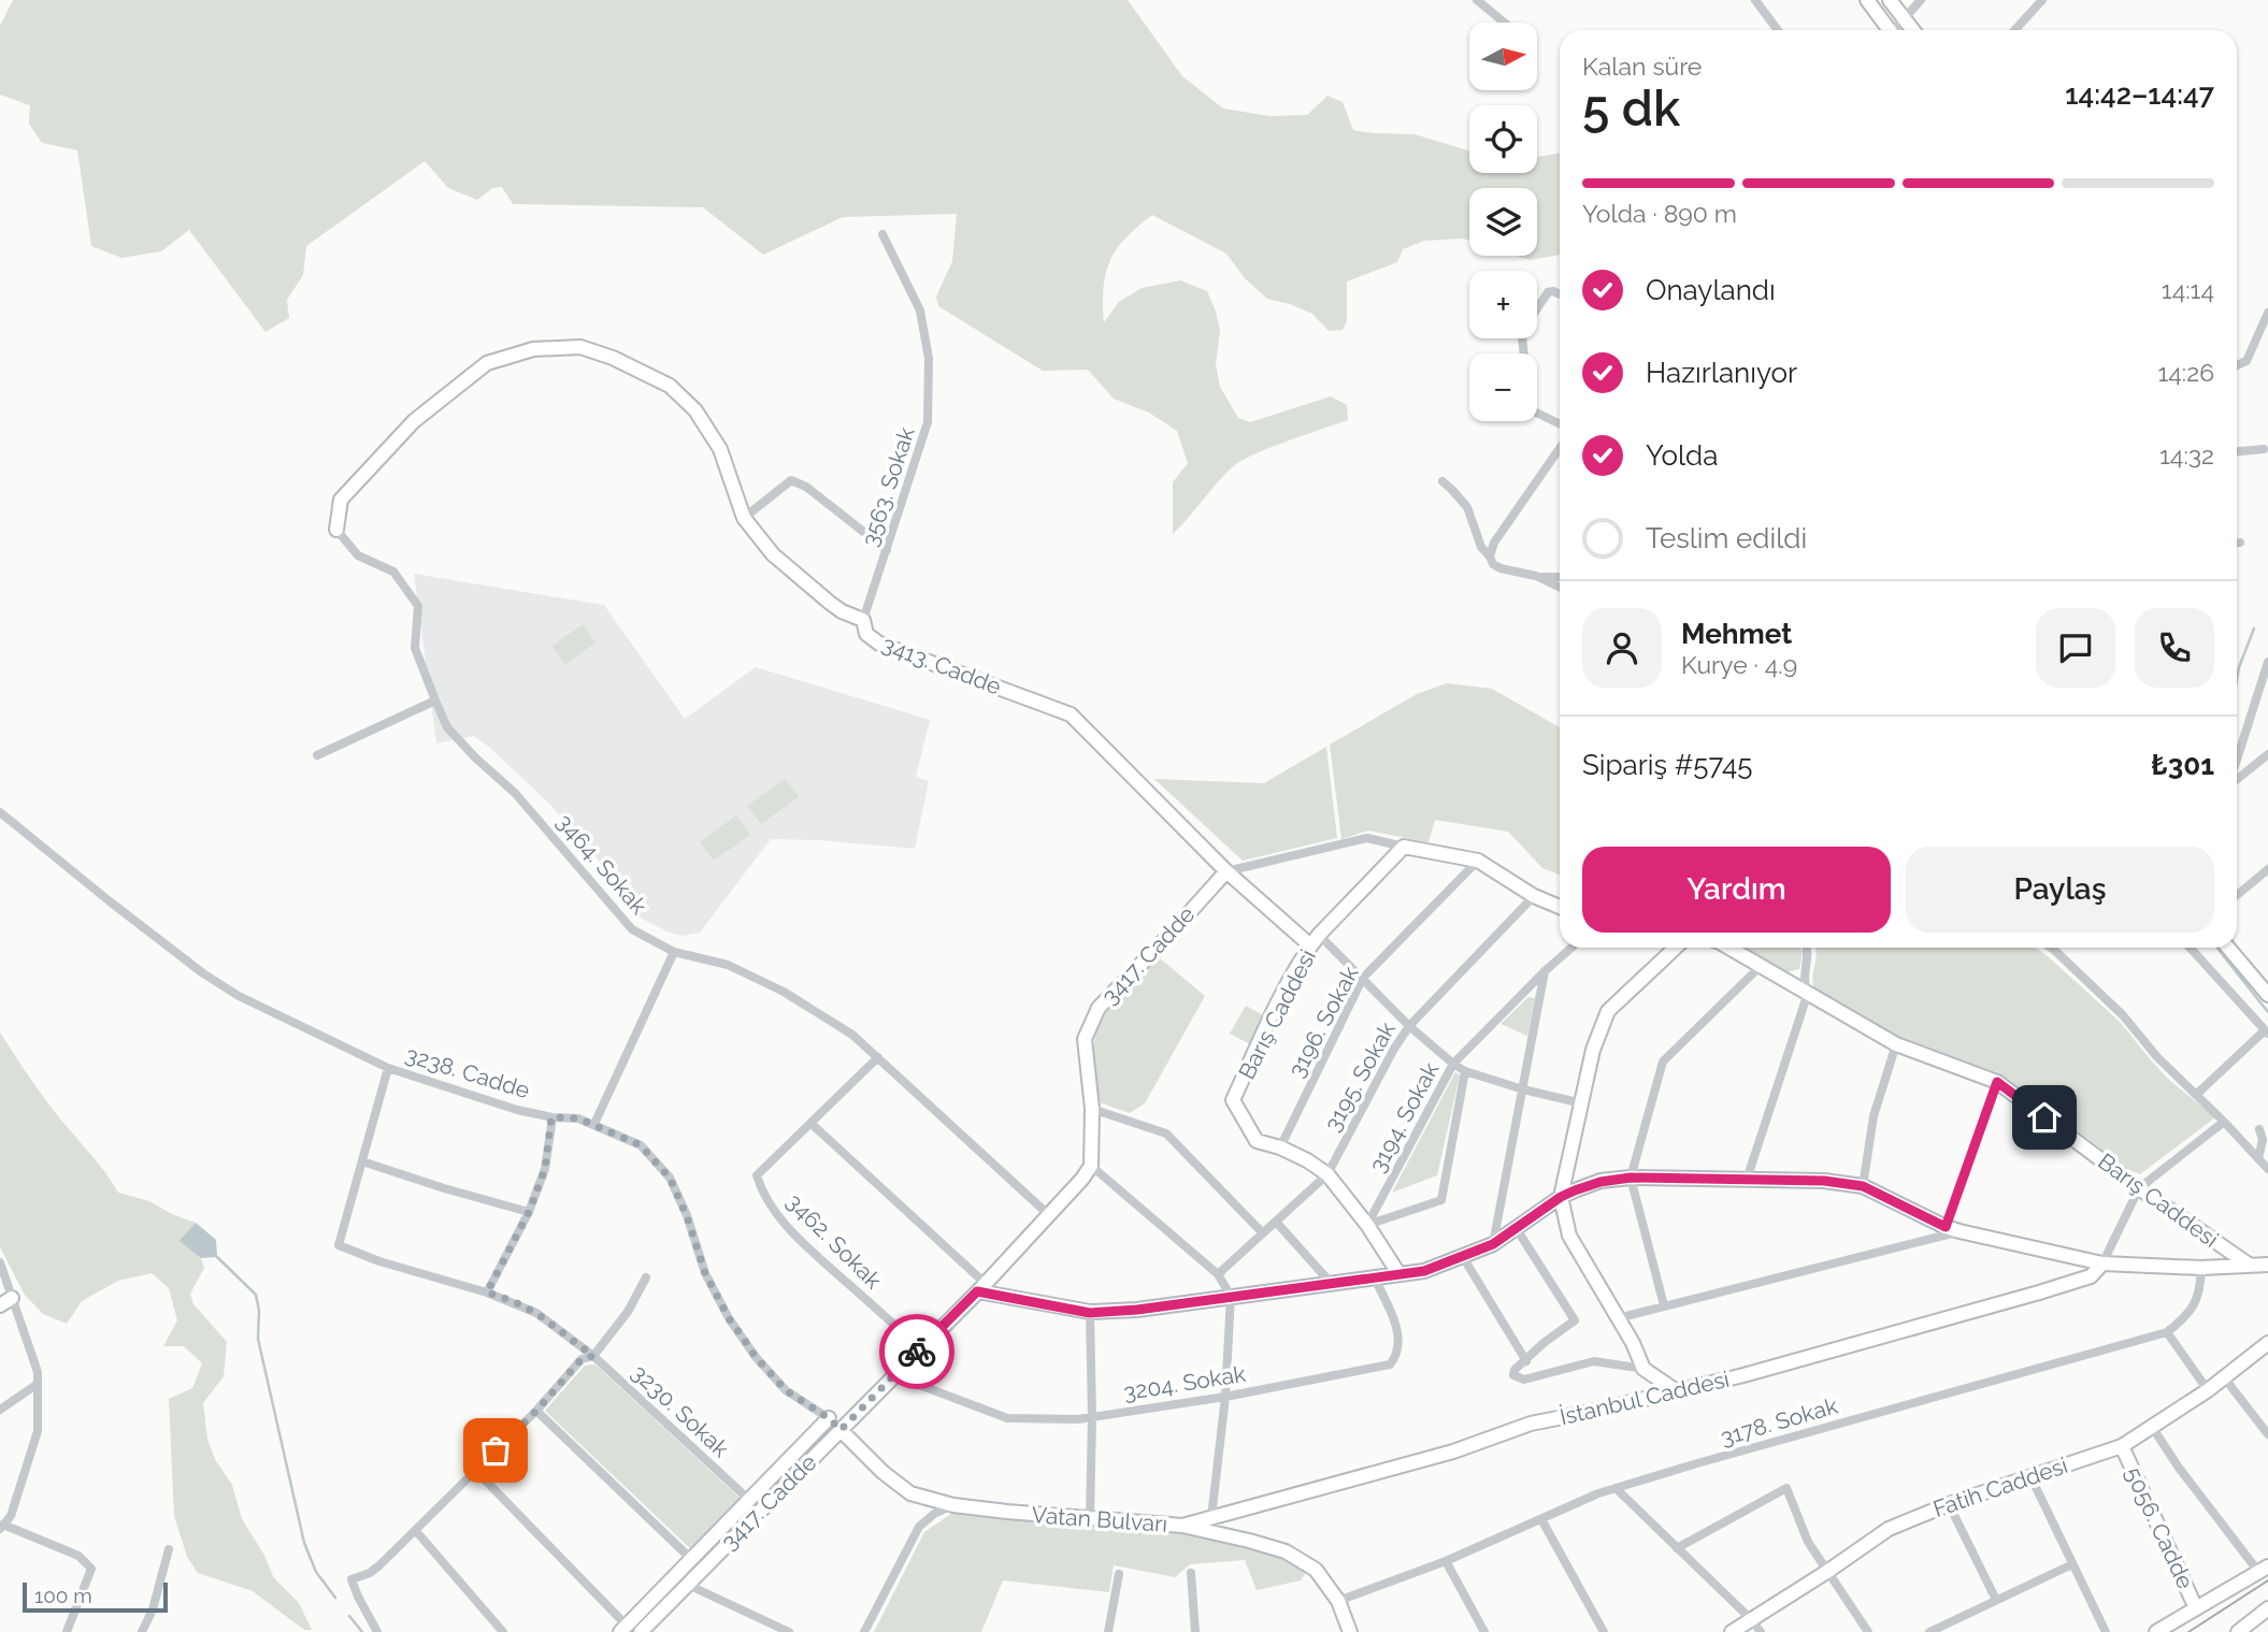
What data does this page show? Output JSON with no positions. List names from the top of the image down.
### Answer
{
  "streets": {
    "street": [
      "3563. Sokak",
      "3413. Cadde",
      "3464. Sokak",
      "3417. Cadde",
      "Barış Caddesi",
      "3196. Sokak",
      "3238. Cadde",
      "3195. Sokak",
      "3194. Sokak",
      "3462. Sokak",
      "3204. Sokak",
      "İstanbul Caddesi",
      "3230. Sokak",
      "3178. Sokak",
      "Fatih Caddesi",
      "Vatan Bulvarı",
      "5056. Cadde"
    ]
  },
  "crossings": [
    ["3563. Sokak", "3413. Cadde"],
    ["3413. Cadde", "3464. Sokak"],
    ["3413. Cadde", "3417. Cadde"],
    ["3413. Cadde", "Barış Caddesi"],
    ["3464. Sokak", "3417. Cadde"],
    ["3464. Sokak", "3462. Sokak"],
    ["3417. Cadde", "3238. Cadde"],
    ["3417. Cadde", "3462. Sokak"],
    ["3417. Cadde", "3204. Sokak"],
    ["3417. Cadde", "3230. Sokak"],
    ["3417. Cadde", "Vatan Bulvarı"],
    ["Barış Caddesi", "3196. Sokak"],
    ["Barış Caddesi", "3195. Sokak"],
    ["Barış Caddesi", "3194. Sokak"],
    ["3238. Cadde", "Vatan Bulvarı"],
    ["İstanbul Caddesi", "Vatan Bulvarı"],
    ["3178. Sokak", "Vatan Bulvarı"],
    ["Fatih Caddesi", "5056. Cadde"]
  ],
  "scale_bar": "100 m",
  "north": "right",
  "page": {
    "map_buttons": ["+", "−"],
    "heading": ["5 dk", "Kalan süre", "14:42–14:47"],
    "panel": [
      "Mehmet",
      "Kurye · 4.9",
      "Sipariş #5745",
      "₺301"
    ],
    "bar": "Yolda · 890 m",
    "list": [
      ["Onaylandı", "14:14"],
      ["Hazırlanıyor", "14:26"],
      ["Yolda", "14:32"],
      "Teslim edildi"
    ],
    "buttons": ["Yardım", "Paylaş"],
    "scale": "100 m"
  }
}
